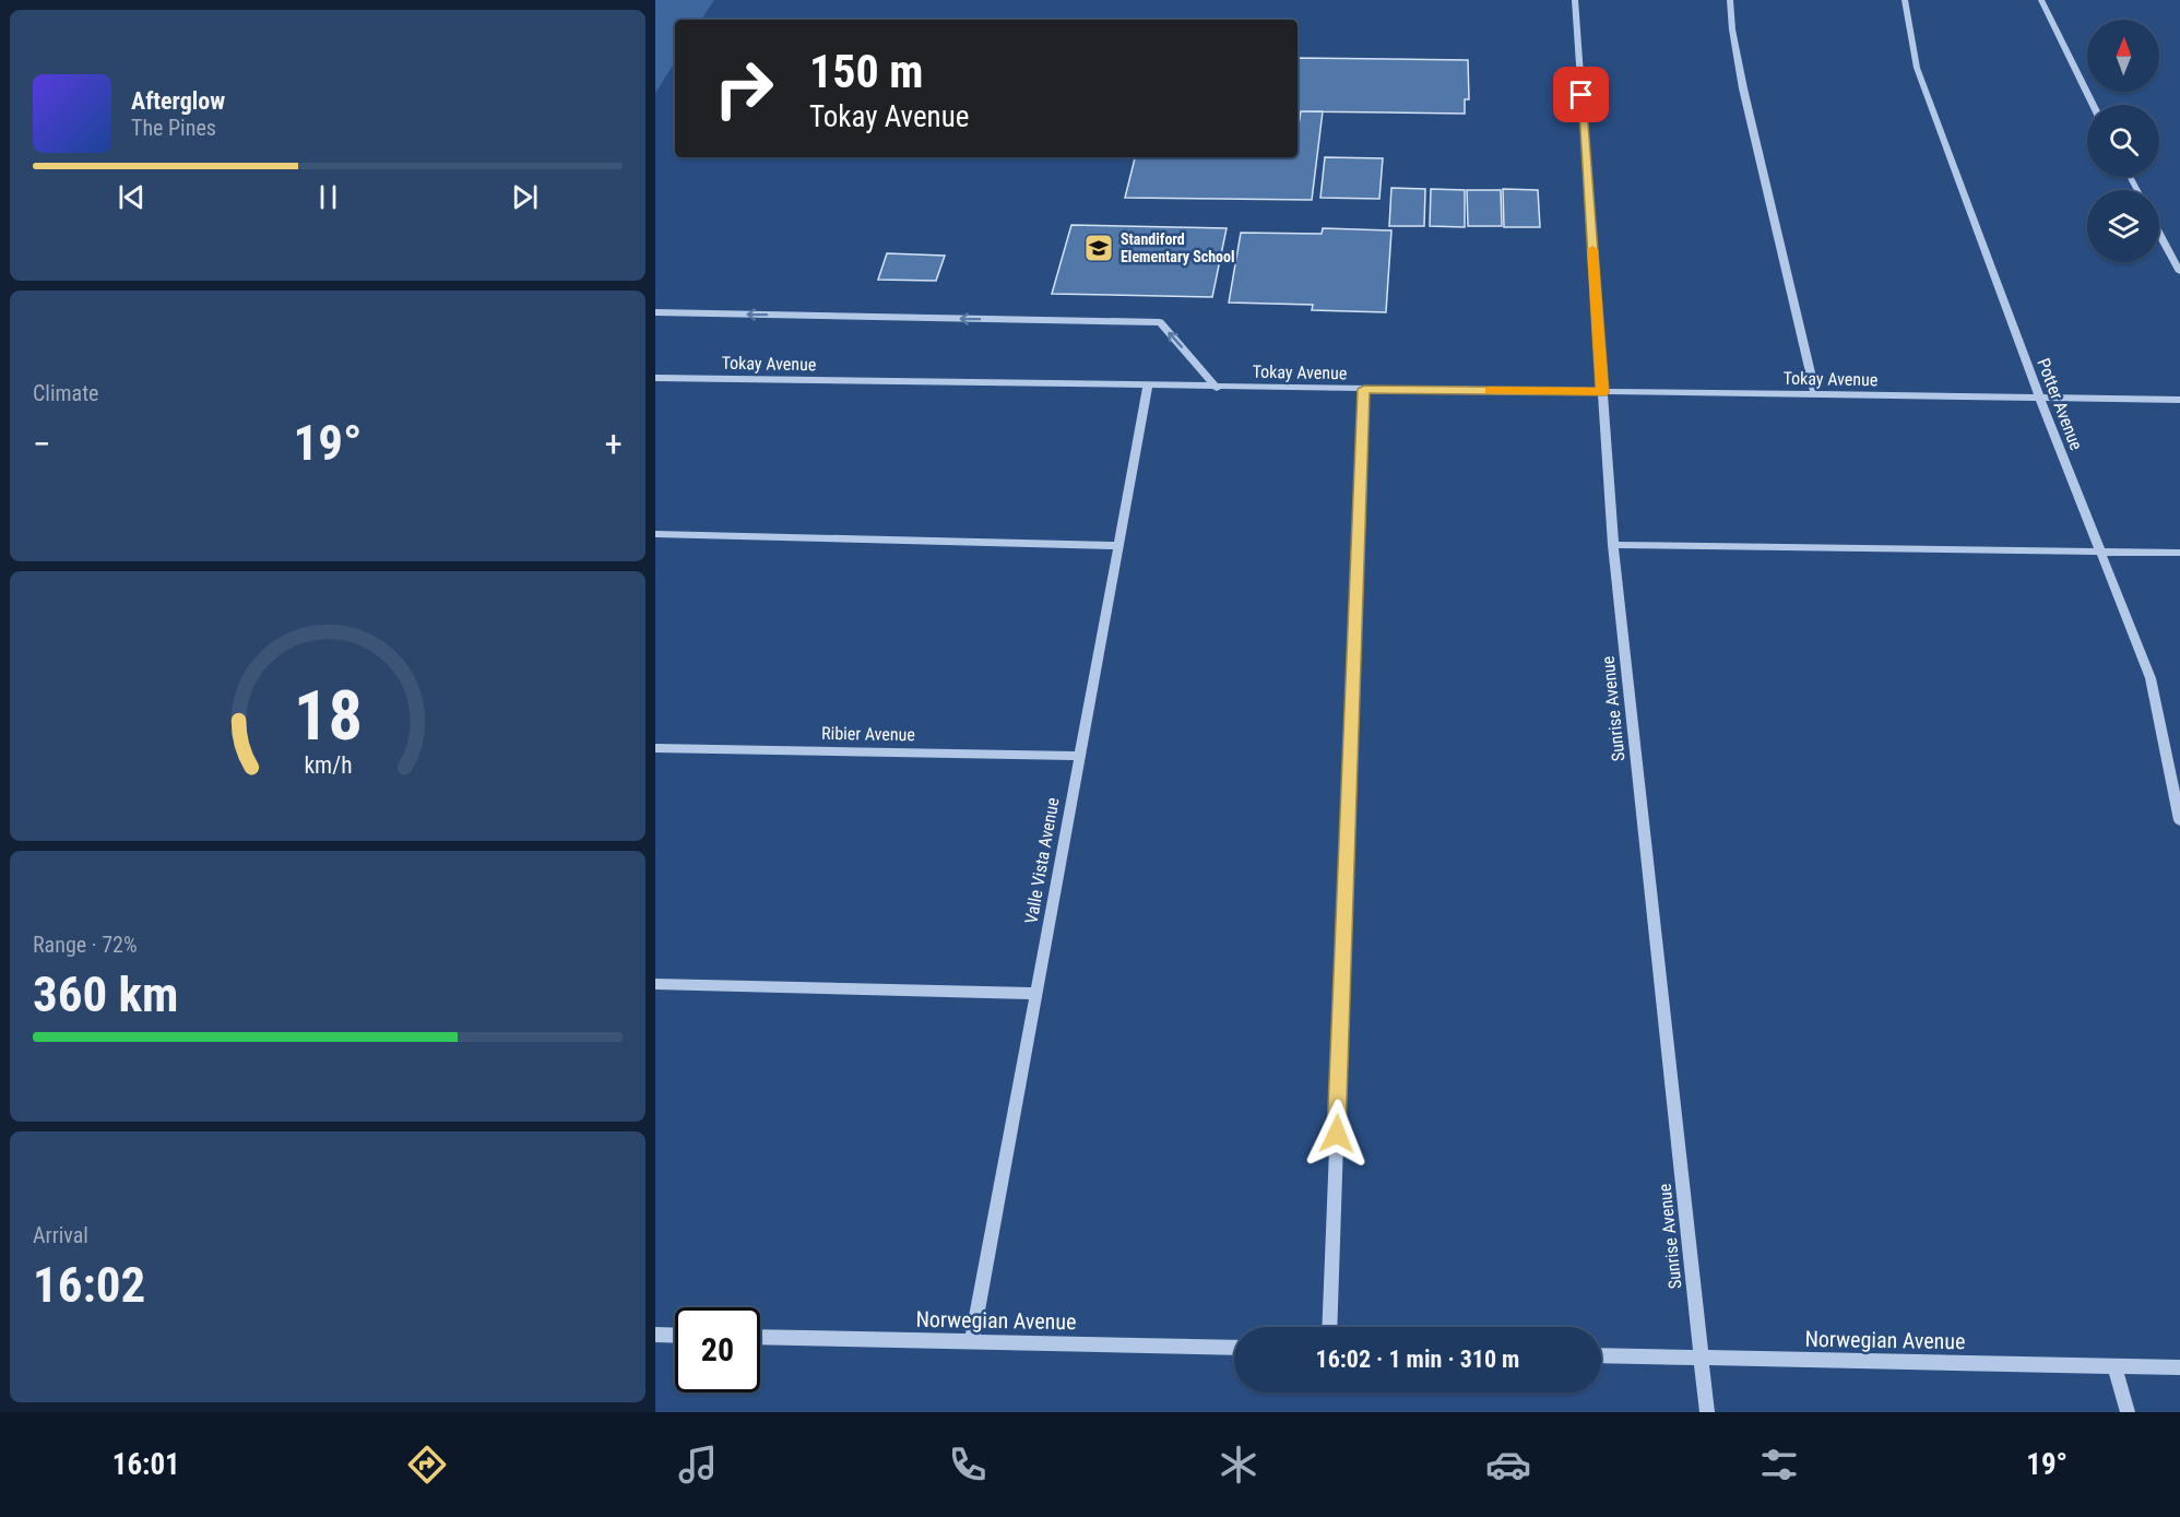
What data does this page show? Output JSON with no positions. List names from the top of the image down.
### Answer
{
  "streets": {
    "street": [
      "Tokay Avenue",
      "Potter Avenue",
      "Sunrise Avenue",
      "Ribier Avenue",
      "Valle Vista Avenue",
      "Norwegian Avenue"
    ]
  },
  "crossings": [
    ["Tokay Avenue", "Potter Avenue"],
    ["Tokay Avenue", "Sunrise Avenue"],
    ["Tokay Avenue", "Valle Vista Avenue"],
    ["Sunrise Avenue", "Norwegian Avenue"],
    ["Ribier Avenue", "Valle Vista Avenue"],
    ["Valle Vista Avenue", "Norwegian Avenue"]
  ],
  "places": {
    "school or university": ["Standiford Elementary School"]
  },
  "north": "top",
  "page": {
    "turn": ["150 m", "Tokay Avenue"],
    "song": ["Afterglow", "The Pines"],
    "tile": [
      "Climate",
      ["Range · 72%", "360 km"],
      ["Arrival", "16:02"]
    ],
    "heat": ["−", "19°", "+"],
    "limit": "20",
    "trip": "16:02 · 1 min · 310 m",
    "tabs": ["16:01", "19°"],
    "gauge": ["18", "km/h"]
  }
}
